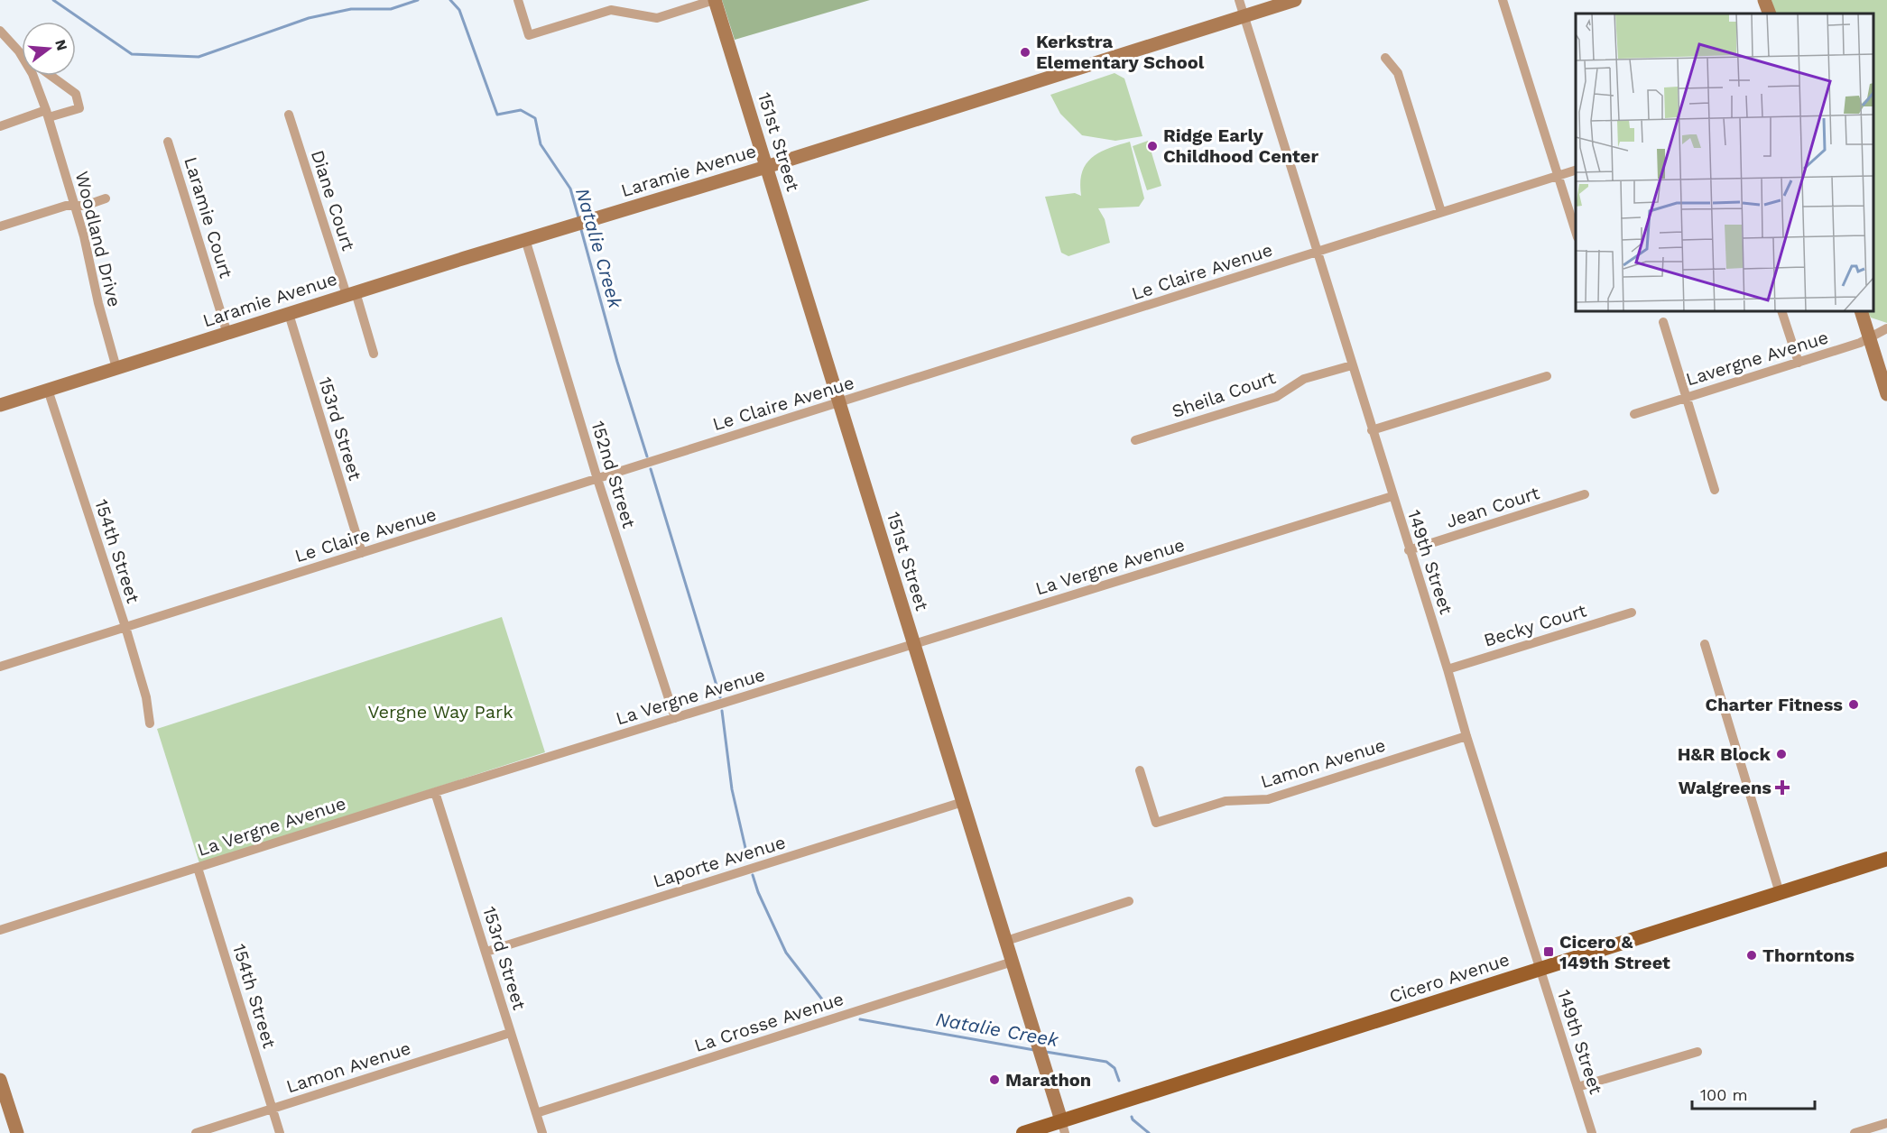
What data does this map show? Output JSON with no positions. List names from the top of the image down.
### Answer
{
  "streets": {
    "main road": ["Cicero Avenue"],
    "street": [
      "151st Street",
      "Laramie Avenue",
      "Diane Court",
      "Laramie Court",
      "Woodland Drive",
      "Le Claire Avenue",
      "Lavergne Avenue",
      "Sheila Court",
      "153rd Street",
      "152nd Street",
      "Jean Court",
      "154th Street",
      "149th Street",
      "La Vergne Avenue",
      "Becky Court",
      "Lamon Avenue",
      "Laporte Avenue",
      "La Crosse Avenue"
    ]
  },
  "crossings": [
    ["151st Street", "Laramie Avenue"],
    ["151st Street", "Le Claire Avenue"],
    ["151st Street", "La Vergne Avenue"],
    ["151st Street", "Laporte Avenue"],
    ["151st Street", "Cicero Avenue"],
    ["151st Street", "La Crosse Avenue"],
    ["Laramie Avenue", "Diane Court"],
    ["Laramie Avenue", "Laramie Court"],
    ["Laramie Avenue", "Woodland Drive"],
    ["Laramie Avenue", "153rd Street"],
    ["Laramie Avenue", "152nd Street"],
    ["Laramie Avenue", "154th Street"],
    ["Laramie Avenue", "149th Street"],
    ["Le Claire Avenue", "153rd Street"],
    ["Le Claire Avenue", "152nd Street"],
    ["Le Claire Avenue", "154th Street"],
    ["Le Claire Avenue", "149th Street"],
    ["Sheila Court", "149th Street"],
    ["153rd Street", "La Vergne Avenue"],
    ["153rd Street", "Lamon Avenue"],
    ["153rd Street", "Laporte Avenue"],
    ["153rd Street", "La Crosse Avenue"],
    ["152nd Street", "La Vergne Avenue"],
    ["Jean Court", "149th Street"],
    ["154th Street", "La Vergne Avenue"],
    ["154th Street", "Lamon Avenue"],
    ["149th Street", "La Vergne Avenue"],
    ["149th Street", "Becky Court"],
    ["149th Street", "Lamon Avenue"],
    ["149th Street", "Cicero Avenue"]
  ],
  "water": ["Natalie Creek"],
  "parks": ["Vergne Way Park"],
  "places": {
    "other": [
      "Kerkstra Elementary School",
      "Ridge Early Childhood Center",
      "Charter Fitness",
      "H&R Block",
      "Thorntons",
      "Marathon"
    ],
    "health": ["Walgreens"],
    "transit": ["Cicero & 149th Street"]
  },
  "scale_bar": "100 m",
  "north": "right"
}
